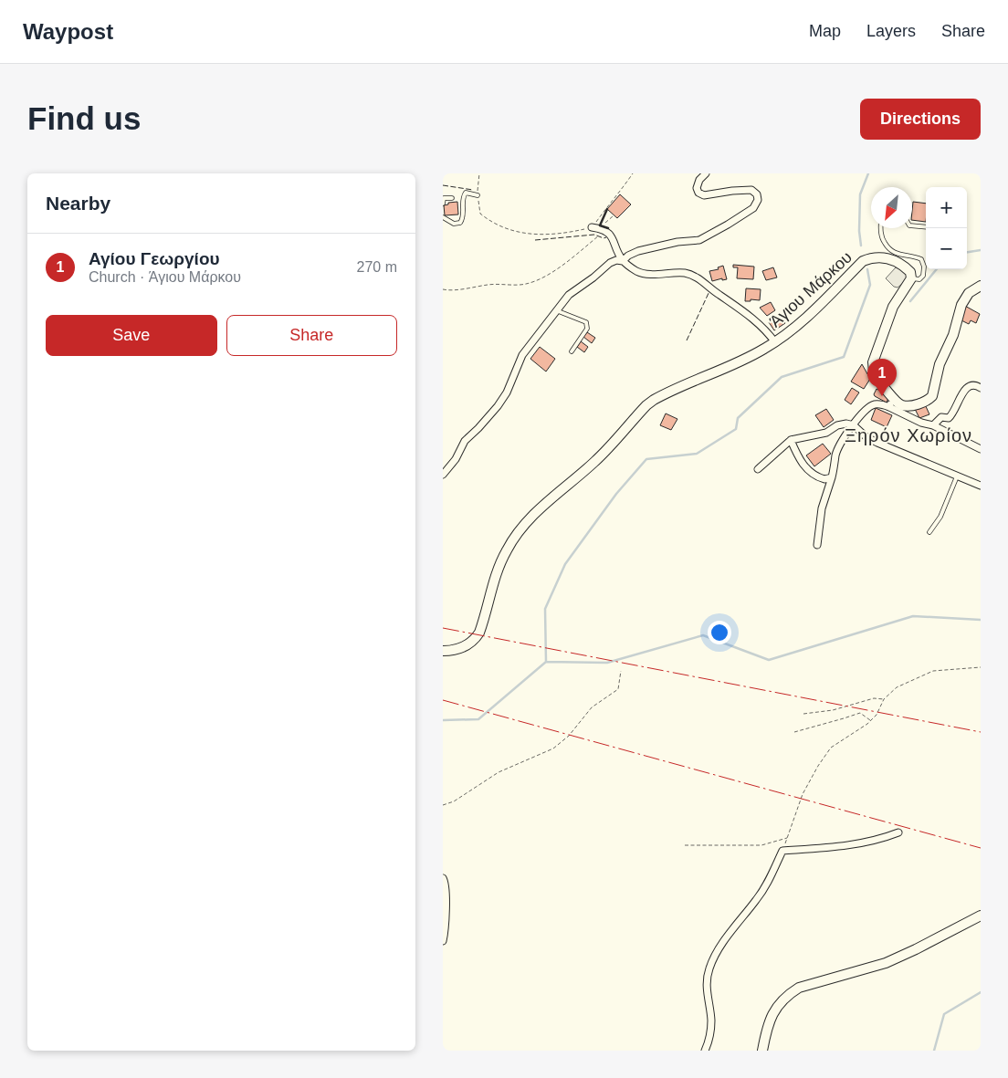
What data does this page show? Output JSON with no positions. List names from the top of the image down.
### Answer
{
  "streets": {
    "street": ["Άγιου Μάρκου"]
  },
  "districts": ["Ξηρόν Χωρίον"],
  "north": "bottom left",
  "page": {
    "header": "Waypost",
    "nav": ["Map", "Layers", "Share"],
    "buttons": [
      "Directions",
      ["Save", "Share"]
    ],
    "title": "Find us",
    "heading": "Nearby",
    "map_buttons": ["+", "−"],
    "list": [
      {
        "mark": "1",
        "name": "Αγίου Γεωργίου",
        "note": "Church · Άγιου Μάρκου",
        "value": "270 m"
      }
    ],
    "pins": "1"
  }
}
